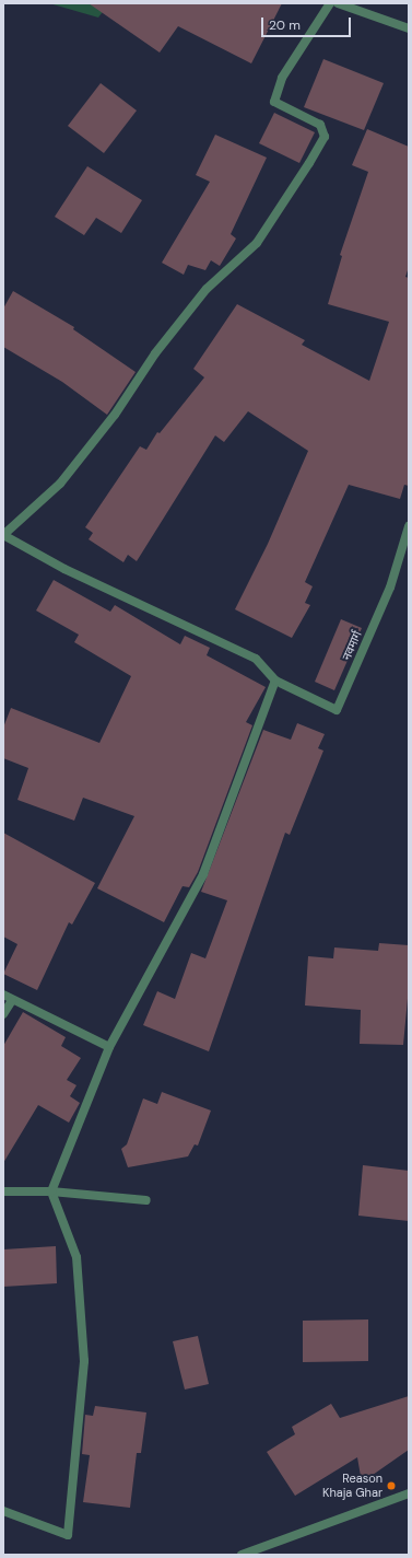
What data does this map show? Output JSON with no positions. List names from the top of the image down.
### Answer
{
  "streets": {
    "street": ["नवमार्ग"]
  },
  "places": ["Reason Khaja Ghar"],
  "scale_bar": "20 m"
}
